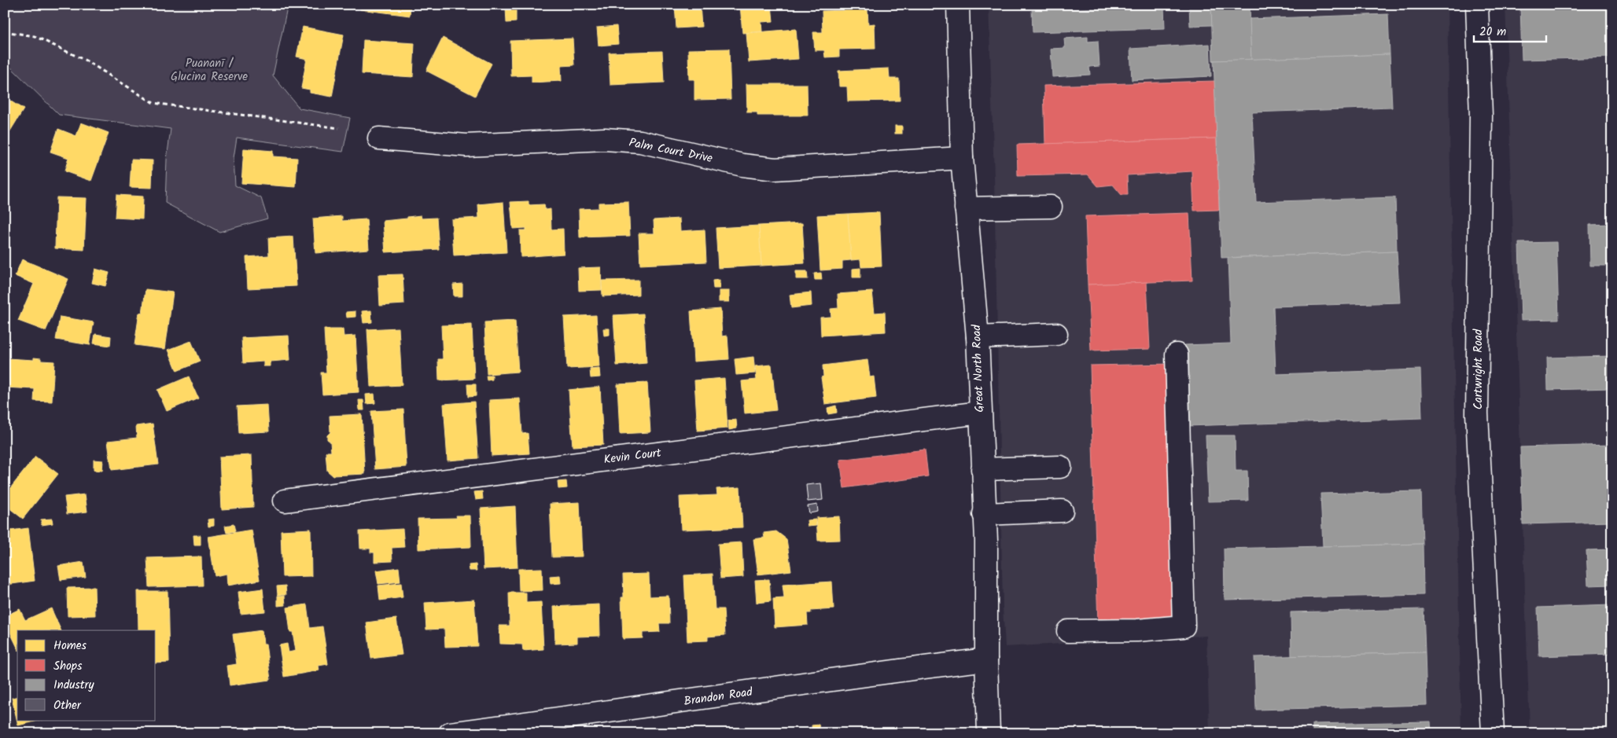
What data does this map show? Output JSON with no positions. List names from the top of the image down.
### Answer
{
  "streets": {
    "street": [
      "Palm Court Drive",
      "Great North Road",
      "Cartwright Road",
      "Kevin Court",
      "Brandon Road"
    ]
  },
  "crossings": [
    ["Palm Court Drive", "Great North Road"],
    ["Great North Road", "Kevin Court"],
    ["Great North Road", "Brandon Road"]
  ],
  "parks": ["Puananī / Glucina Reserve"],
  "legend": [
    "Homes",
    "Shops",
    "Industry",
    "Other"
  ],
  "scale_bar": "20 m"
}
